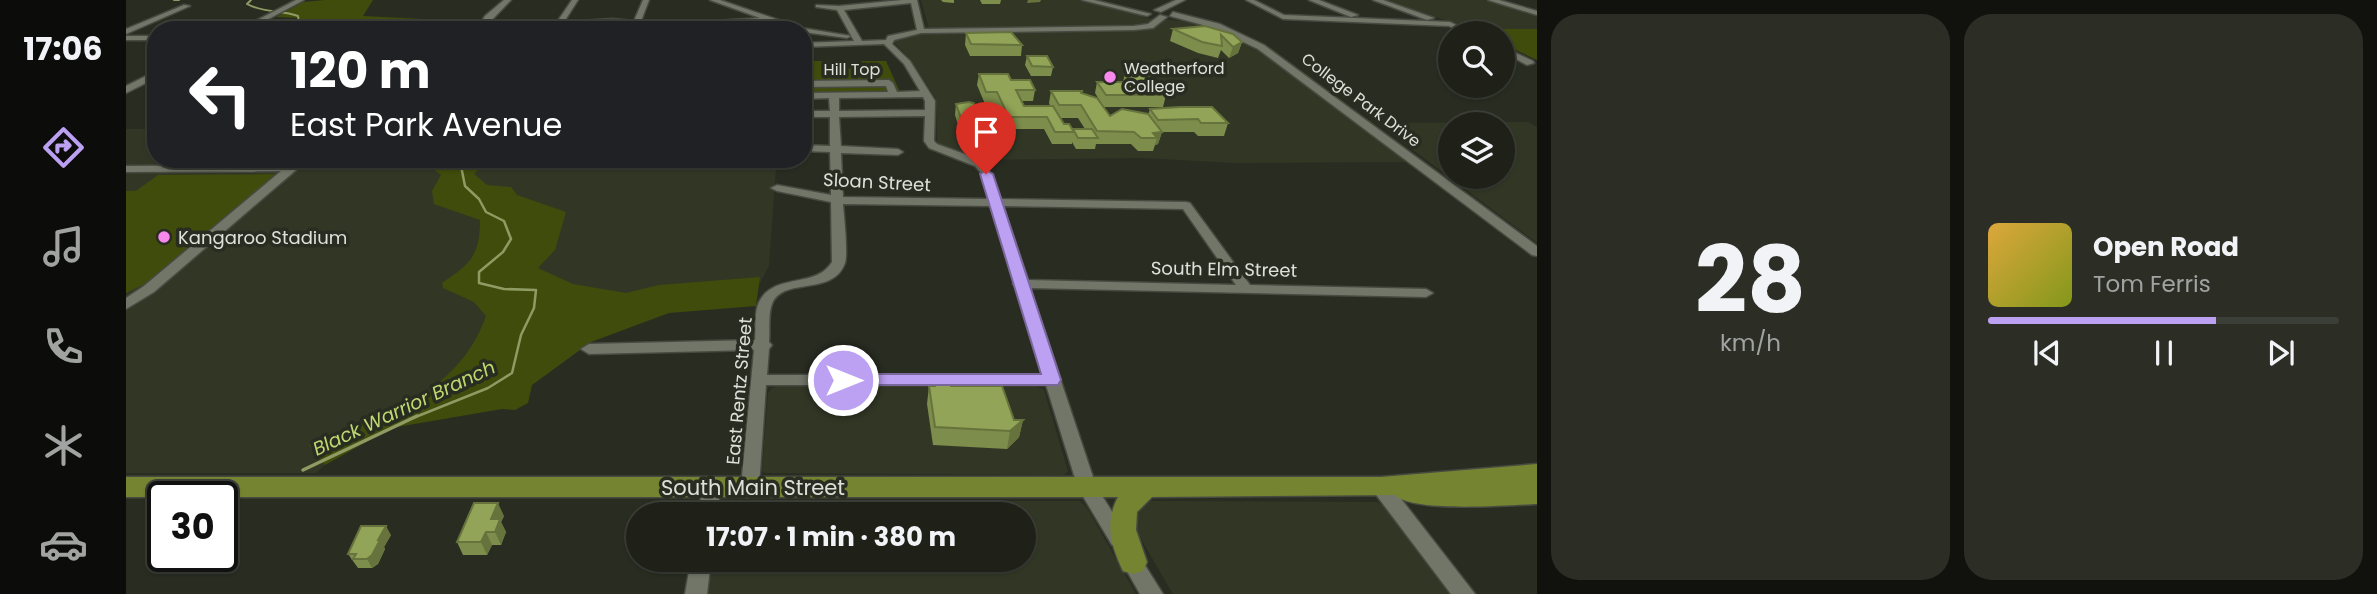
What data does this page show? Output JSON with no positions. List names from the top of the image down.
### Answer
{
  "streets": {
    "main road": ["South Main Street"],
    "street": [
      "Hill Top",
      "College Park Drive",
      "Sloan Street",
      "South Elm Street",
      "East Rentz Street"
    ]
  },
  "crossings": [
    ["Sloan Street", "South Elm Street"],
    ["Sloan Street", "East Rentz Street"],
    ["East Rentz Street", "South Main Street"]
  ],
  "water": ["Black Warrior Branch"],
  "places": ["Weatherford College", "Kangaroo Stadium"],
  "page": {
    "tabs": "17:06",
    "tile": ["28", "km/h"],
    "turn": ["120 m", "East Park Avenue"],
    "song": ["Open Road", "Tom Ferris"],
    "limit": "30",
    "trip": "17:07 · 1 min · 380 m"
  }
}
